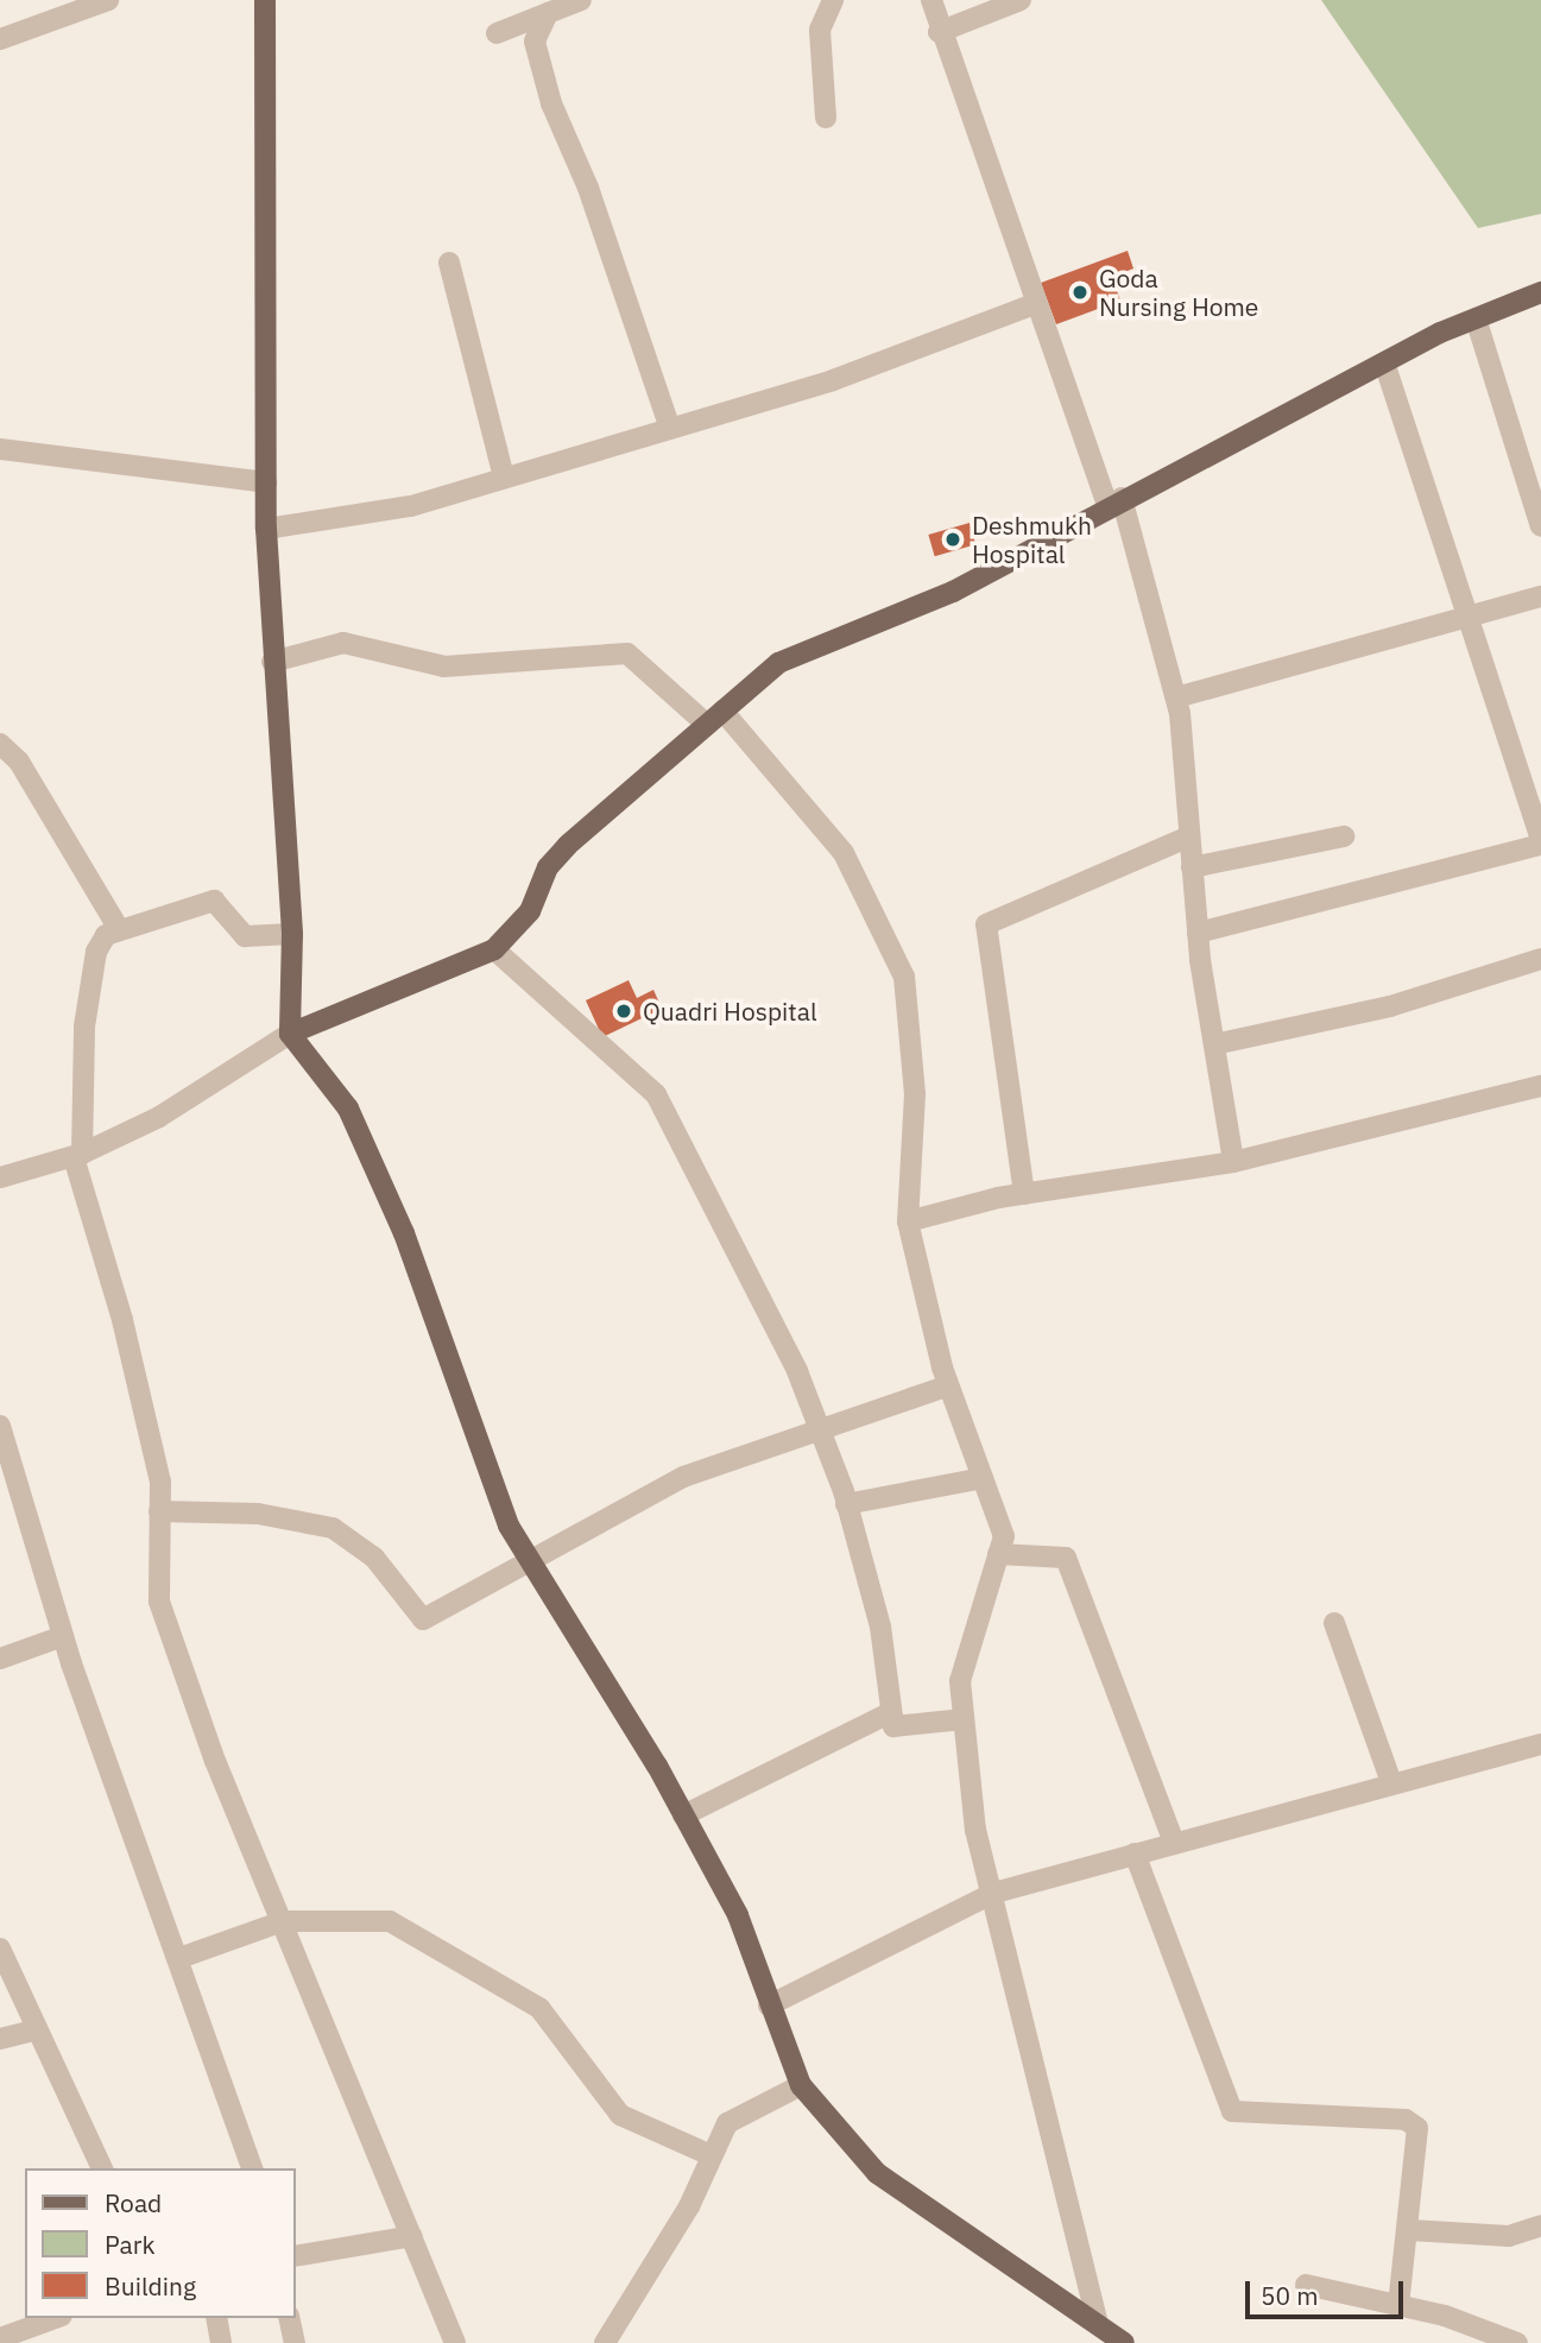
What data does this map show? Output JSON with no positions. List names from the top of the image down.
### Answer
{
  "places": ["Goda Nursing Home", "Deshmukh Hospital", "Quadri Hospital"],
  "legend": ["Road", "Park", "Building"],
  "scale_bar": "50 m"
}
